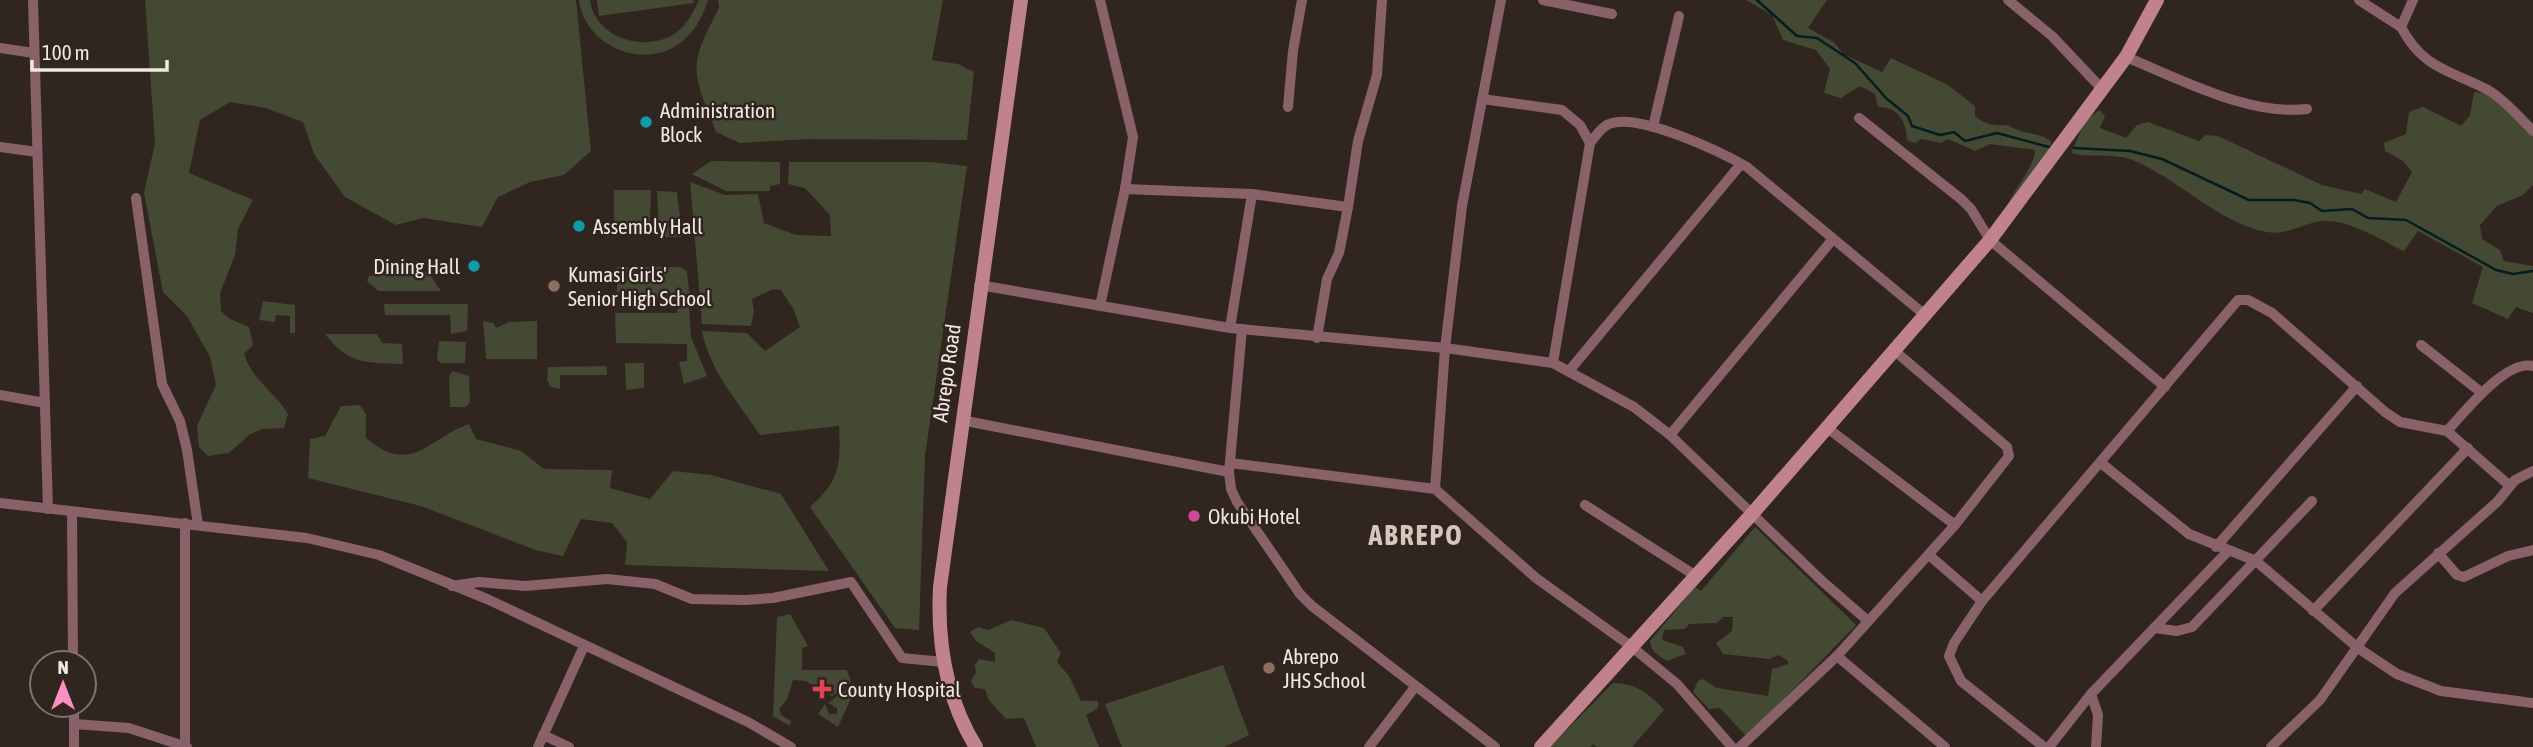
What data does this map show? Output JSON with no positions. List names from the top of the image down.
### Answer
{
  "streets": {
    "street": ["Abrepo Road"]
  },
  "districts": ["ABREPO"],
  "places": {
    "other": [
      "Administration Block",
      "Assembly Hall",
      "Dining Hall",
      "Kumasi Girls' Senior High School",
      "Okubi Hotel",
      "Abrepo JHS School"
    ],
    "health": ["County Hospital"]
  },
  "scale_bar": "100 m",
  "north": "top"
}
